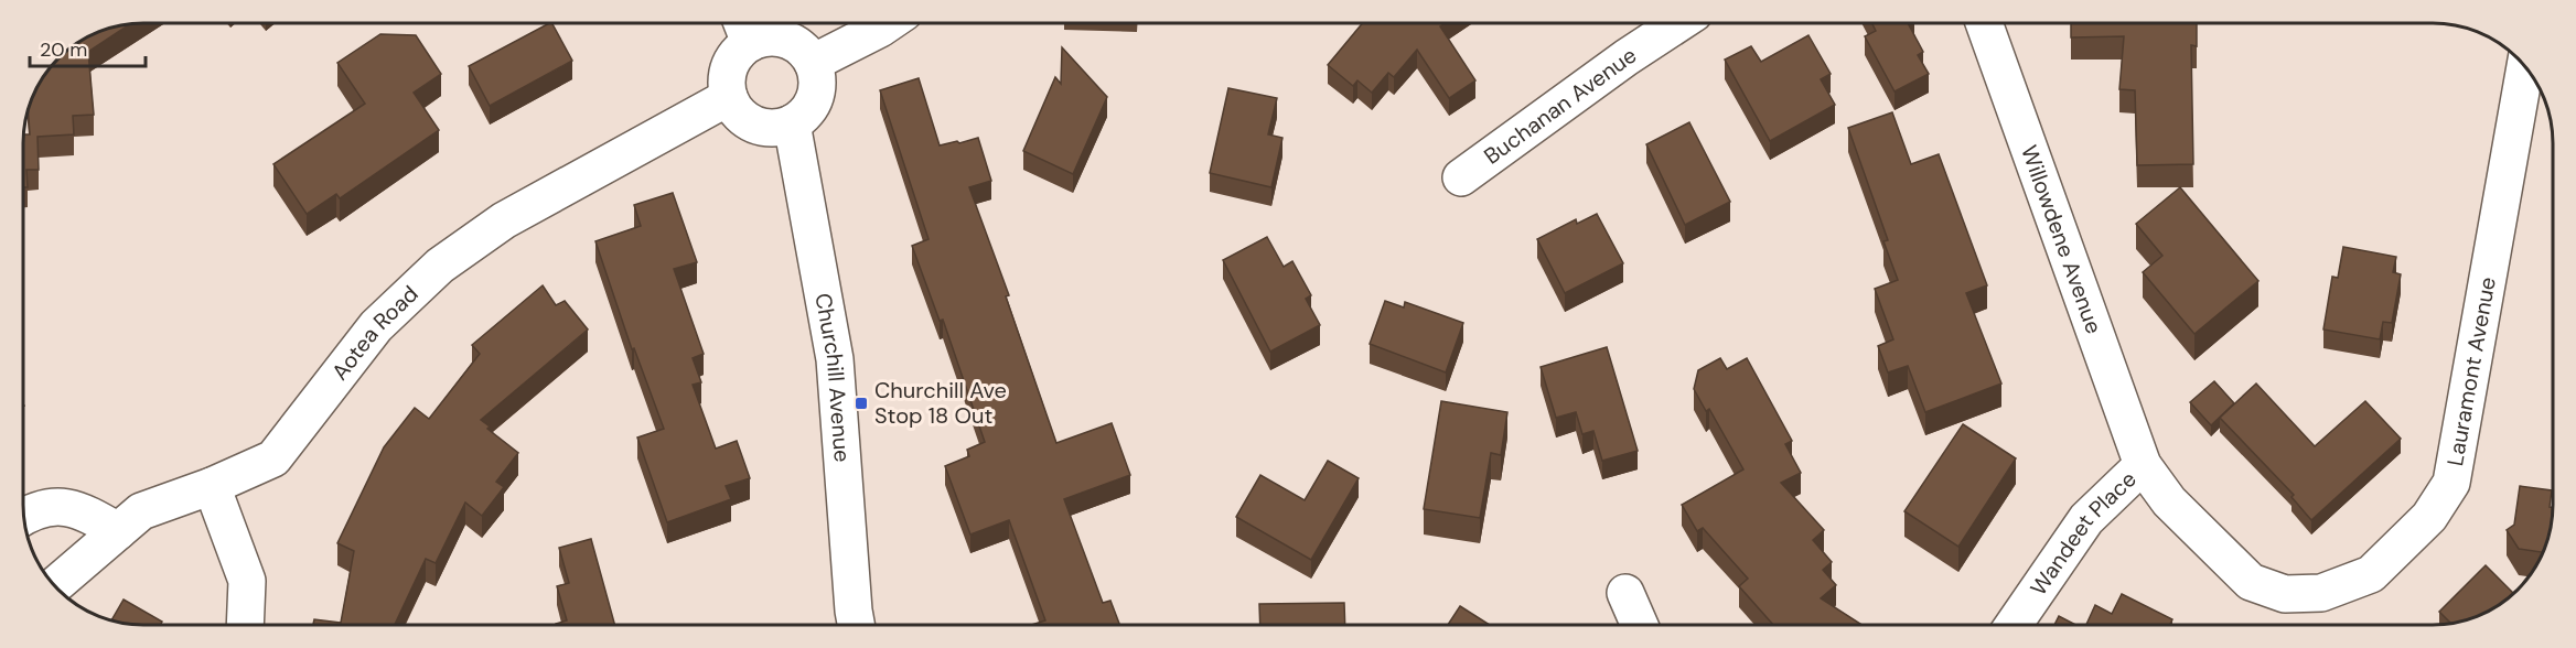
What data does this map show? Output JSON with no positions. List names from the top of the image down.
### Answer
{
  "streets": {
    "street": [
      "Buchanan Avenue",
      "Willowdene Avenue",
      "Aotea Road",
      "Lauramont Avenue",
      "Churchill Avenue",
      "Wandeet Place"
    ]
  },
  "crossings": [
    ["Willowdene Avenue", "Lauramont Avenue"],
    ["Willowdene Avenue", "Wandeet Place"],
    ["Aotea Road", "Churchill Avenue"],
    ["Lauramont Avenue", "Wandeet Place"]
  ],
  "places": {
    "transit": ["Churchill Ave Stop 18 Out"]
  },
  "scale_bar": "20 m"
}
